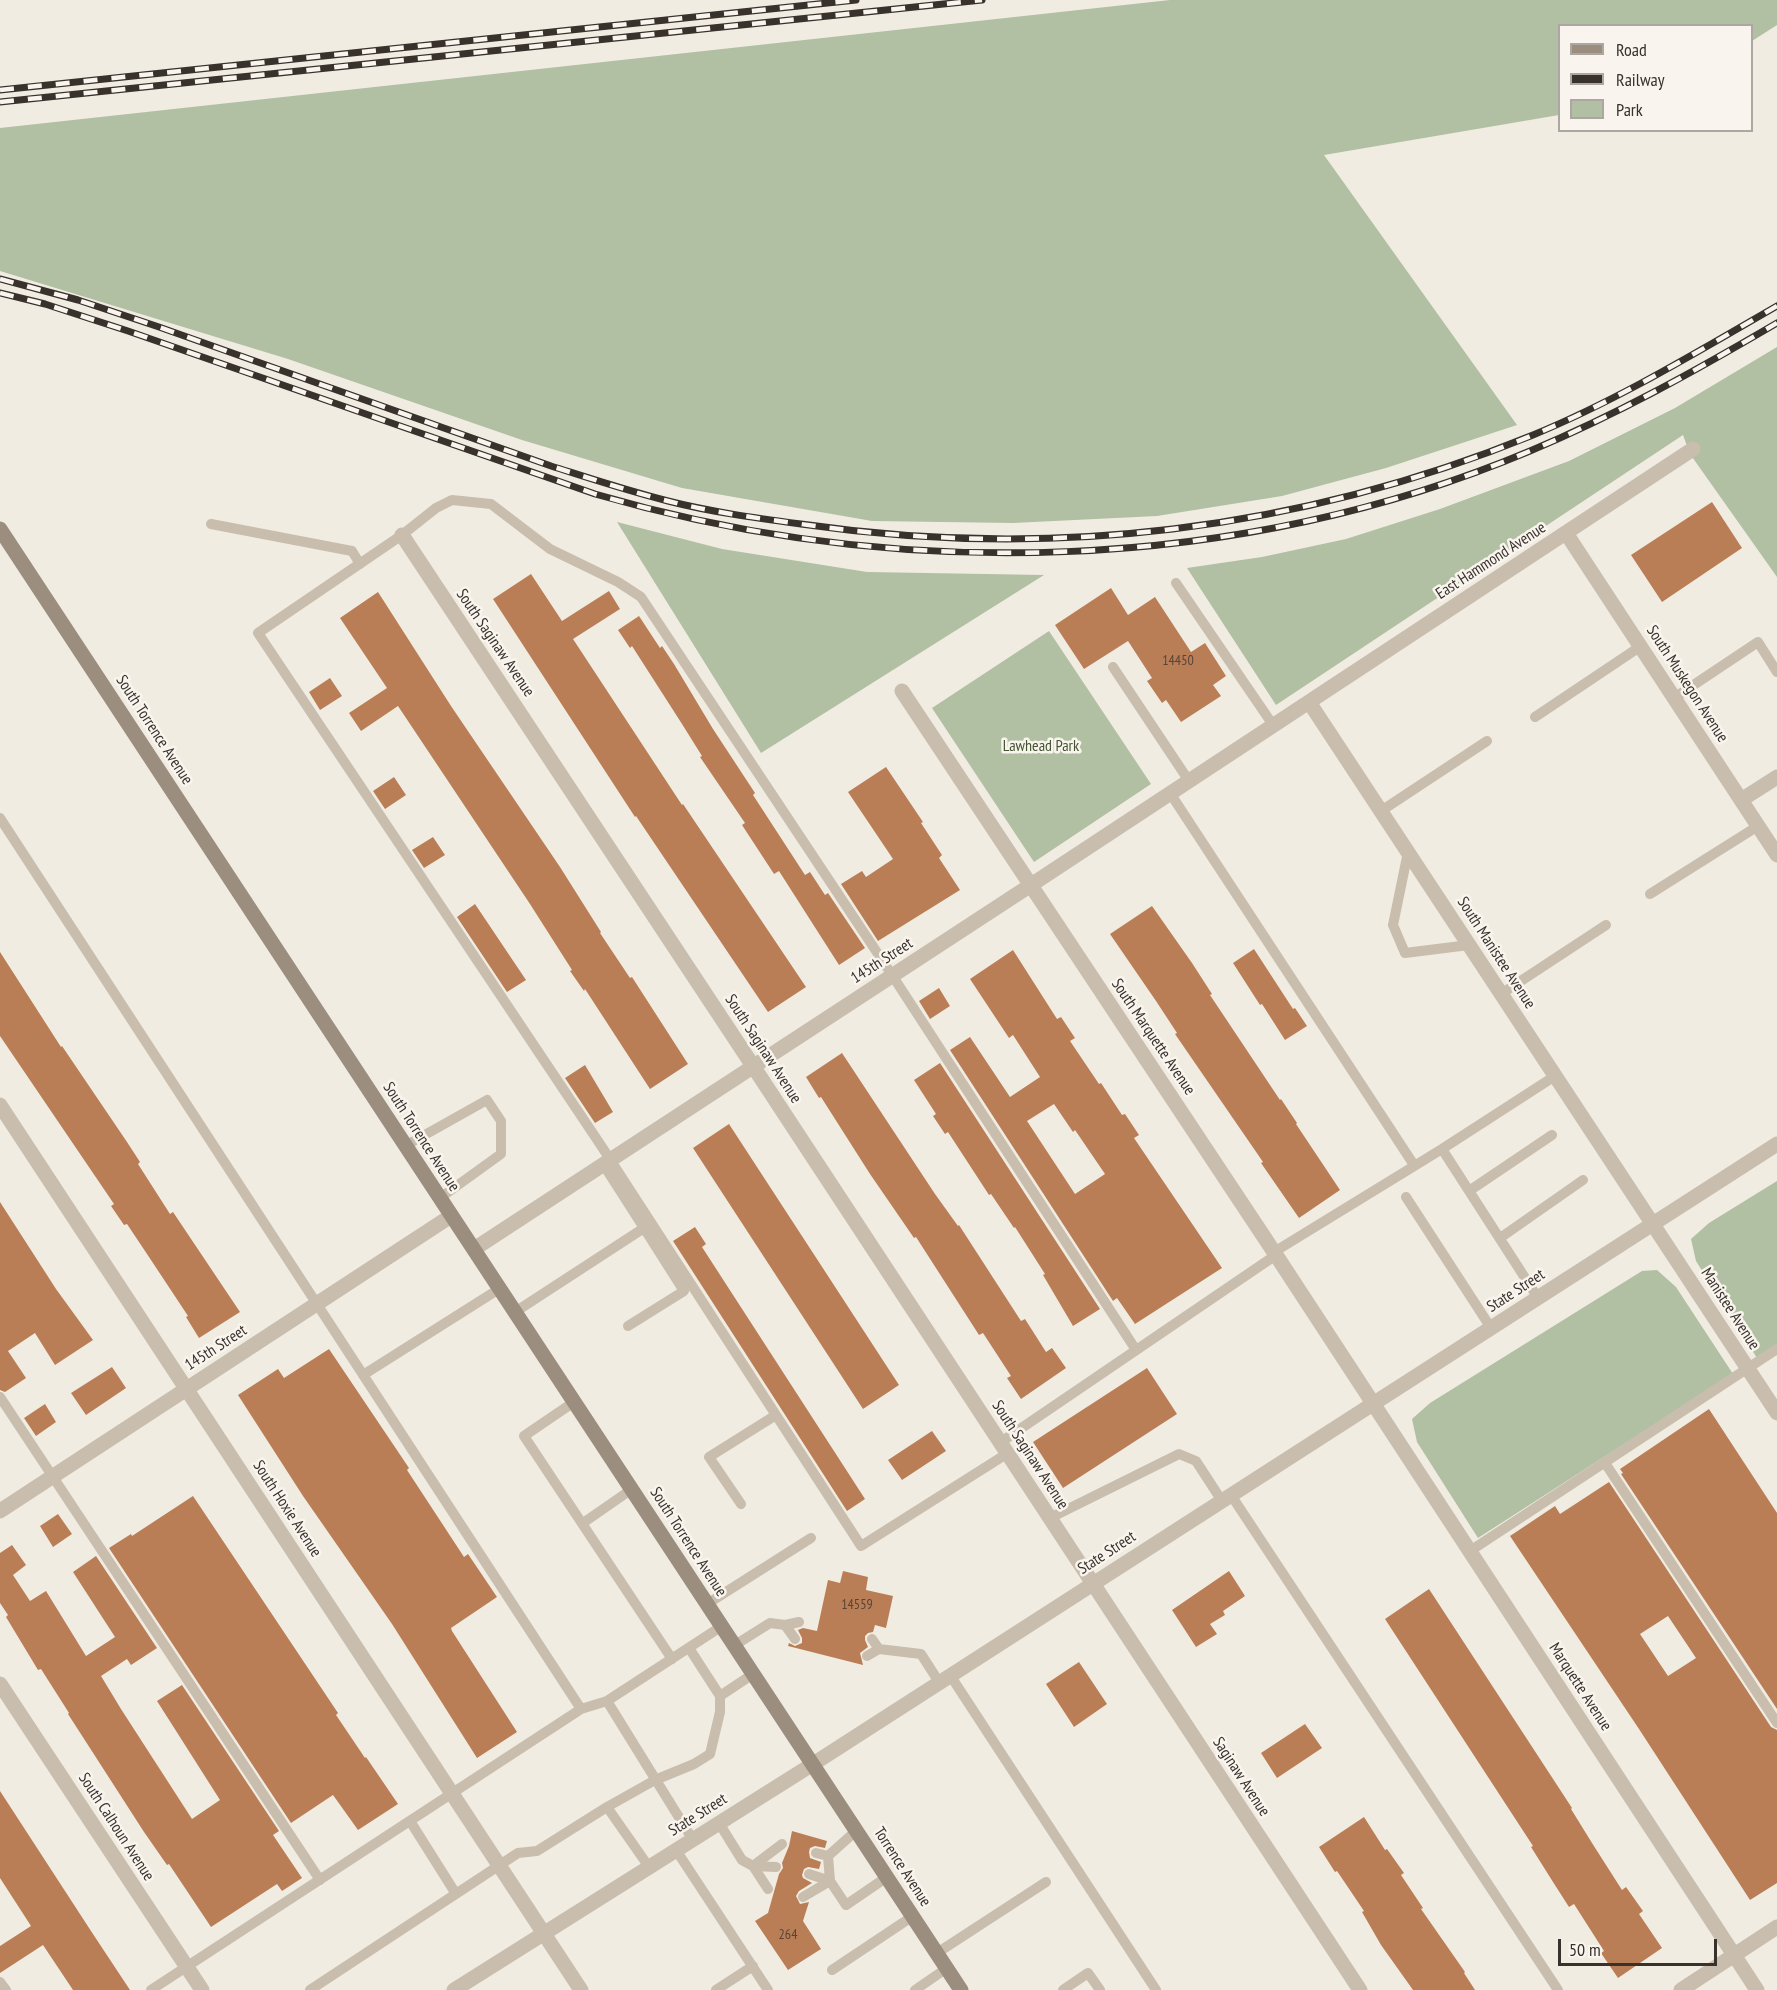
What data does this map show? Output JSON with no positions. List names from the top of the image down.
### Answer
{
  "streets": {
    "main road": ["South Torrence Avenue", "Torrence Avenue"],
    "street": [
      "East Hammond Avenue",
      "South Saginaw Avenue",
      "South Muskegon Avenue",
      "South Manistee Avenue",
      "145th Street",
      "South Marquette Avenue",
      "State Street",
      "Manistee Avenue",
      "South Hoxie Avenue",
      "Marquette Avenue",
      "Saginaw Avenue",
      "South Calhoun Avenue"
    ]
  },
  "crossings": [
    ["East Hammond Avenue", "South Muskegon Avenue"],
    ["East Hammond Avenue", "South Manistee Avenue"],
    ["East Hammond Avenue", "145th Street"],
    ["South Saginaw Avenue", "145th Street"],
    ["South Saginaw Avenue", "State Street"],
    ["South Saginaw Avenue", "Saginaw Avenue"],
    ["South Torrence Avenue", "145th Street"],
    ["South Torrence Avenue", "State Street"],
    ["South Torrence Avenue", "Torrence Avenue"],
    ["South Manistee Avenue", "145th Street"],
    ["South Manistee Avenue", "State Street"],
    ["South Manistee Avenue", "Manistee Avenue"],
    ["145th Street", "South Marquette Avenue"],
    ["145th Street", "South Hoxie Avenue"],
    ["South Marquette Avenue", "State Street"],
    ["South Marquette Avenue", "Marquette Avenue"],
    ["State Street", "Manistee Avenue"],
    ["State Street", "South Hoxie Avenue"],
    ["State Street", "Marquette Avenue"],
    ["State Street", "Saginaw Avenue"],
    ["State Street", "Torrence Avenue"]
  ],
  "parks": ["Lawhead Park"],
  "house_numbers": ["14450", "14559", "264"],
  "legend": ["Road", "Railway", "Park"],
  "scale_bar": "50 m"
}
